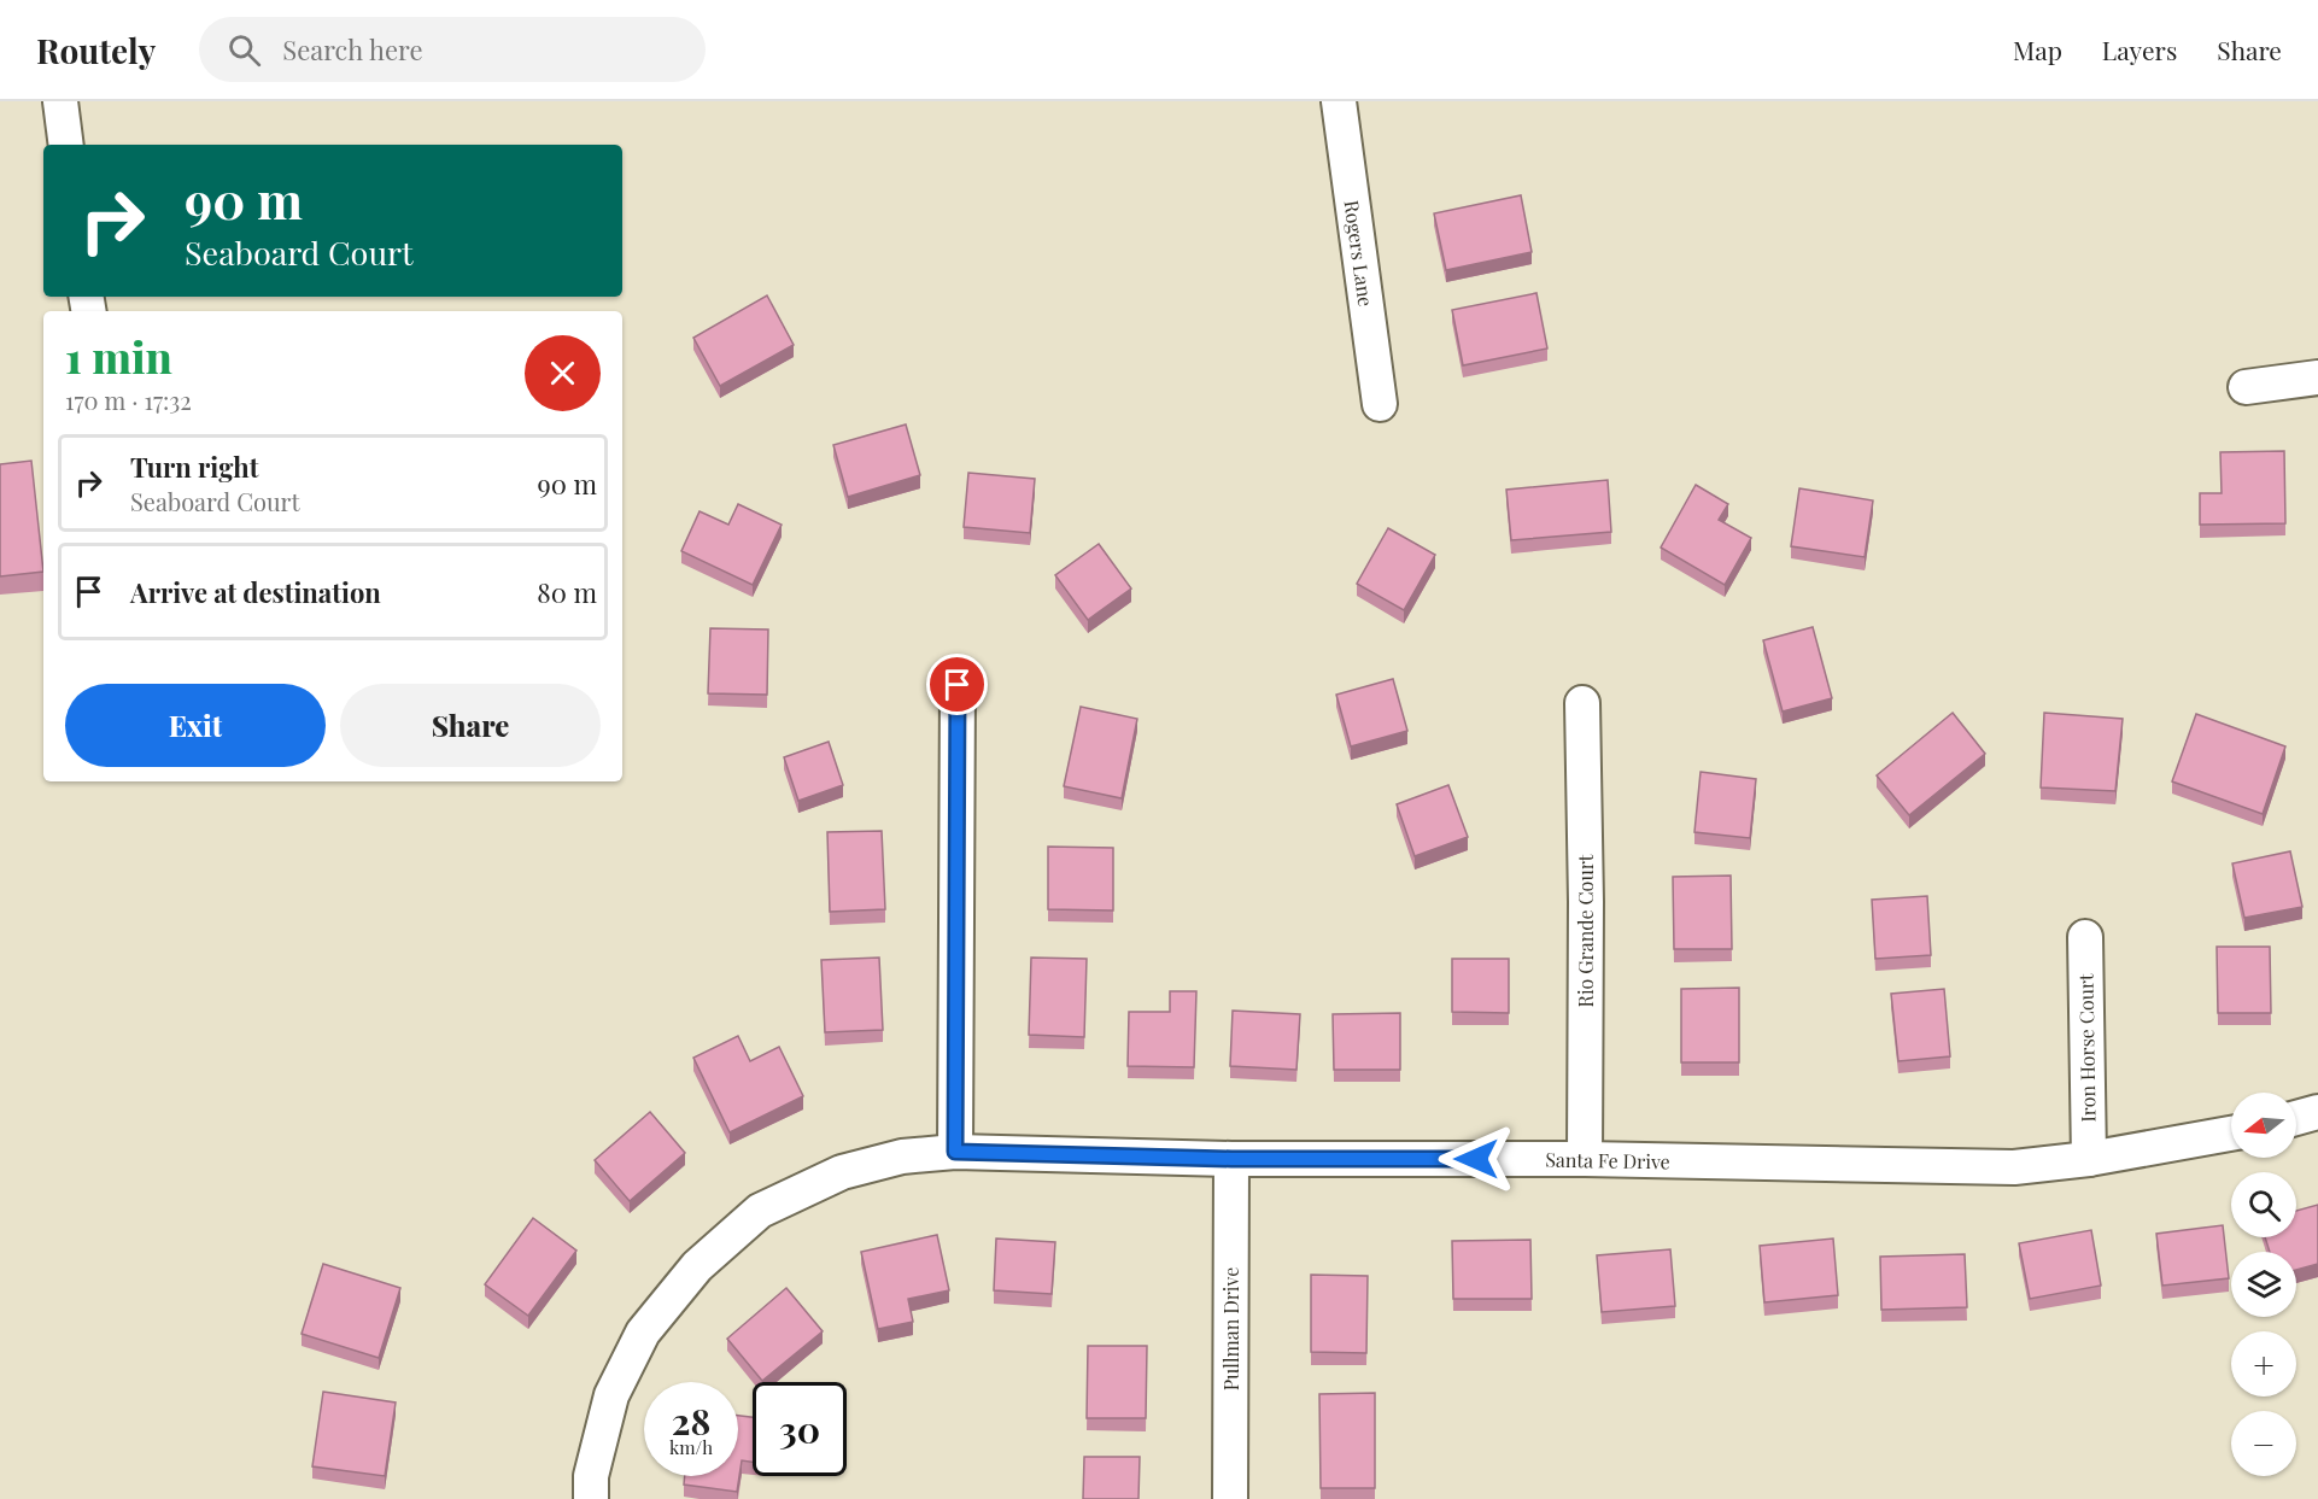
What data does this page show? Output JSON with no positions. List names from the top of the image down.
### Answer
{
  "streets": {
    "street": [
      "Rogers Lane",
      "Rio Grande Court",
      "Iron Horse Court",
      "Santa Fe Drive",
      "Pullman Drive"
    ]
  },
  "crossings": [
    ["Rio Grande Court", "Santa Fe Drive"],
    ["Iron Horse Court", "Santa Fe Drive"],
    ["Santa Fe Drive", "Pullman Drive"]
  ],
  "north": "left",
  "page": {
    "header": "Routely",
    "search": "Search here",
    "nav": ["Map", "Layers", "Share"],
    "turn": ["90 m", "Seaboard Court"],
    "heading": ["1 min", "170 m · 17:32"],
    "list": [
      {
        "name": "Turn right",
        "note": "Seaboard Court",
        "value": "90 m"
      },
      {
        "name": "Arrive at destination",
        "value": "80 m"
      }
    ],
    "buttons": ["Exit", "Share"],
    "map_buttons": ["+", "−"],
    "speed": "28 km/h",
    "limit": "30"
  }
}
